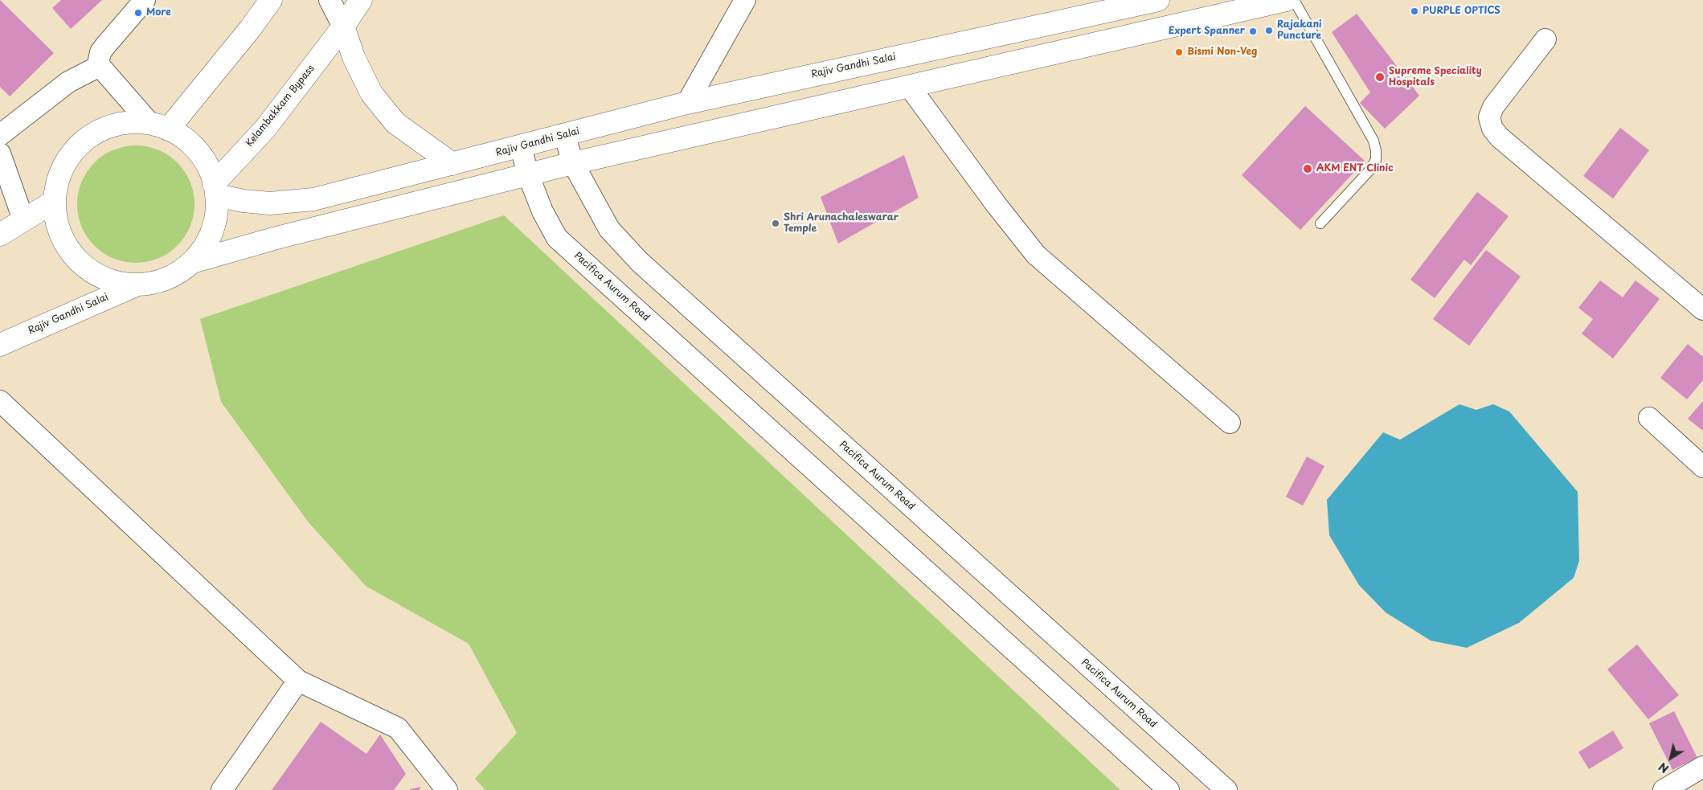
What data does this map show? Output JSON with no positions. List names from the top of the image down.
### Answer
{
  "streets": {
    "main road": ["Rajiv Gandhi Salai", "Kelambakkam Bypass"],
    "street": ["Pacifica Aurum Road"]
  },
  "crossings": [
    ["Rajiv Gandhi Salai", "Kelambakkam Bypass"],
    ["Rajiv Gandhi Salai", "Pacifica Aurum Road"]
  ],
  "places": [
    "PURPLE OPTICS",
    "More",
    "Rajakani Puncture",
    "Expert Spanner",
    "Bismi Non-Veg",
    "Supreme Speciality Hospitals",
    "AKM ENT Clinic",
    "Shri Arunachaleswarar Temple"
  ],
  "north": "bottom left"
}
